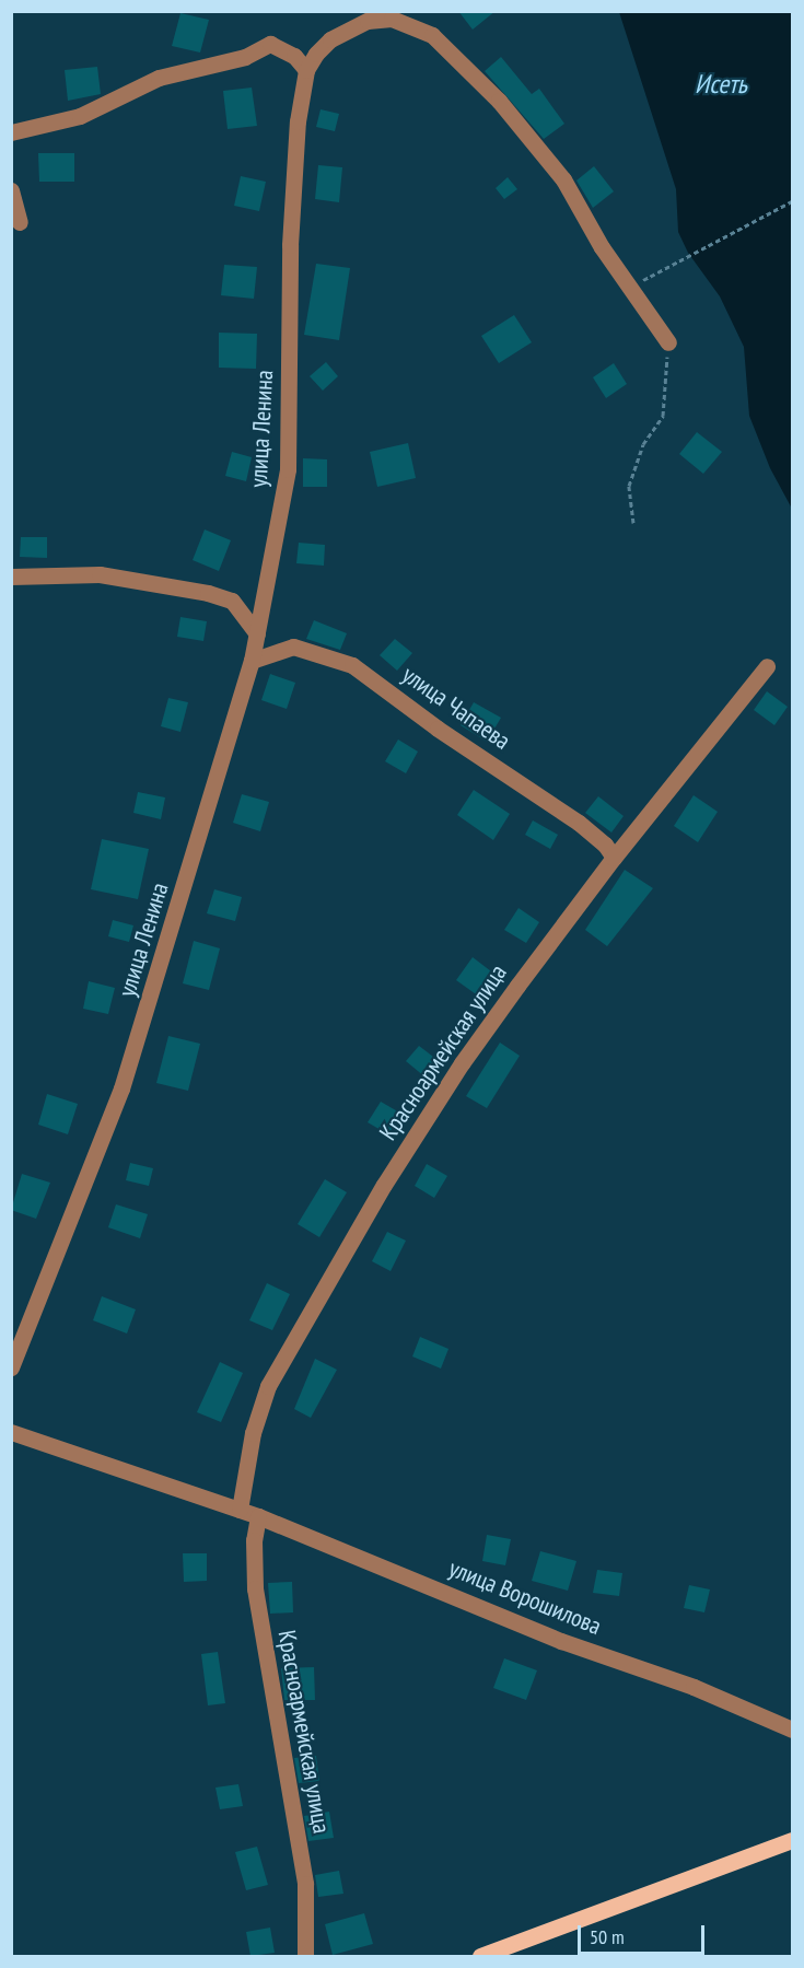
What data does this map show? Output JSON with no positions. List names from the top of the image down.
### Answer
{
  "streets": {
    "street": [
      "улица Ленина",
      "улица Чапаева",
      "Красноармейская улица",
      "улица Ворошилова"
    ]
  },
  "crossings": [
    ["улица Ленина", "улица Чапаева"],
    ["улица Чапаева", "Красноармейская улица"],
    ["Красноармейская улица", "улица Ворошилова"]
  ],
  "water": ["Исеть"],
  "scale_bar": "50 m"
}
